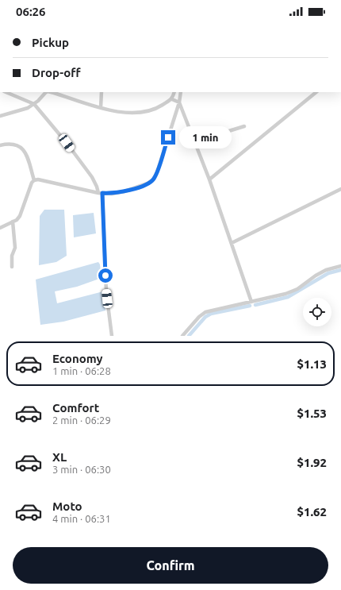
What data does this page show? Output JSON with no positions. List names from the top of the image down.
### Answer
{
  "page": {
    "status": "06:26",
    "banner": ["Pickup", "Drop-off"],
    "bubble": "1 min",
    "list": [
      {
        "name": "Economy",
        "note": "1 min · 06:28",
        "value": "$1.13"
      },
      {
        "name": "Comfort",
        "note": "2 min · 06:29",
        "value": "$1.53"
      },
      {
        "name": "XL",
        "note": "3 min · 06:30",
        "value": "$1.92"
      },
      {
        "name": "Moto",
        "note": "4 min · 06:31",
        "value": "$1.62"
      }
    ],
    "buttons": "Confirm"
  }
}
